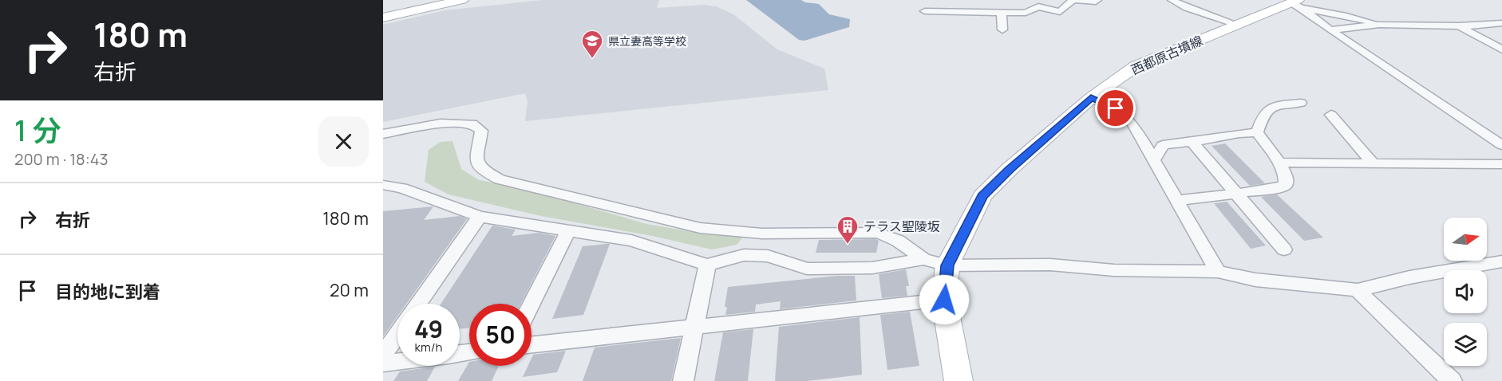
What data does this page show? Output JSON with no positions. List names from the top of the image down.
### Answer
{
  "streets": {
    "main road": ["西都原古墳線"]
  },
  "places": {
    "school or university": ["県立妻高等学校"],
    "building": ["テラス聖陵坂"]
  },
  "north": "right",
  "page": {
    "turn": ["180 m", "右折"],
    "heading": ["1 分", "200 m · 18:43"],
    "list": [
      {
        "name": "右折",
        "value": "180 m"
      },
      {
        "name": "目的地に到着",
        "value": "20 m"
      }
    ],
    "speed": "49 km/h",
    "limit": "50"
  }
}
